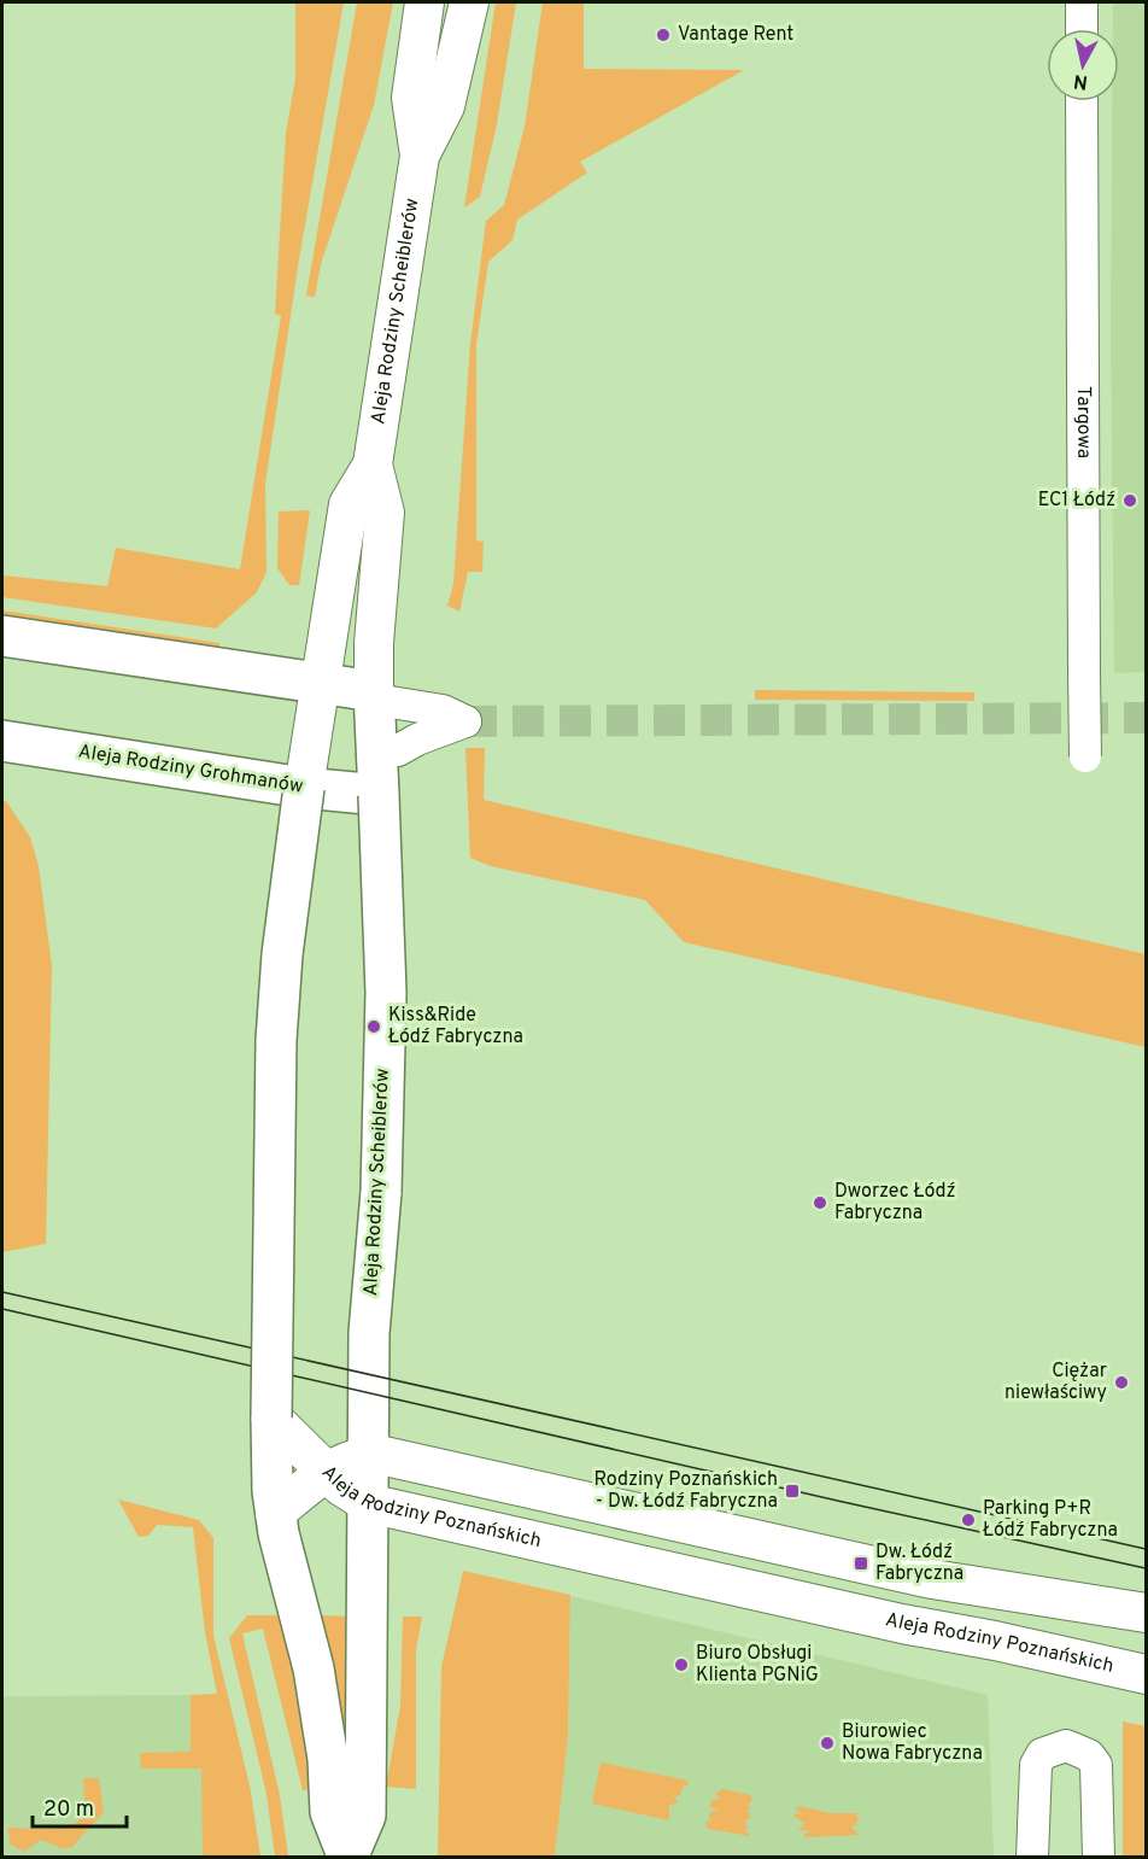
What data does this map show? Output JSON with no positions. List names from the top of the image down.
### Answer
{
  "streets": {
    "main road": ["Aleja Rodziny Scheiblerów", "Aleja Rodziny Grohmanów"],
    "street": ["Targowa", "Aleja Rodziny Poznańskich"]
  },
  "crossings": [
    ["Aleja Rodziny Scheiblerów", "Aleja Rodziny Grohmanów"],
    ["Aleja Rodziny Scheiblerów", "Aleja Rodziny Poznańskich"]
  ],
  "places": {
    "other": [
      "Vantage Rent",
      "EC1 Łódź",
      "Kiss&Ride Łódź Fabryczna",
      "Dworzec Łódź Fabryczna",
      "Ciężar niewłaściwy",
      "Parking P+R Łódź Fabryczna",
      "Biuro Obsługi Klienta PGNiG",
      "Biurowiec Nowa Fabryczna"
    ],
    "transit": ["Rodziny Poznańskich - Dw. Łódź Fabryczna", "Dw. Łódź Fabryczna"]
  },
  "scale_bar": "20 m",
  "north": "bottom"
}
